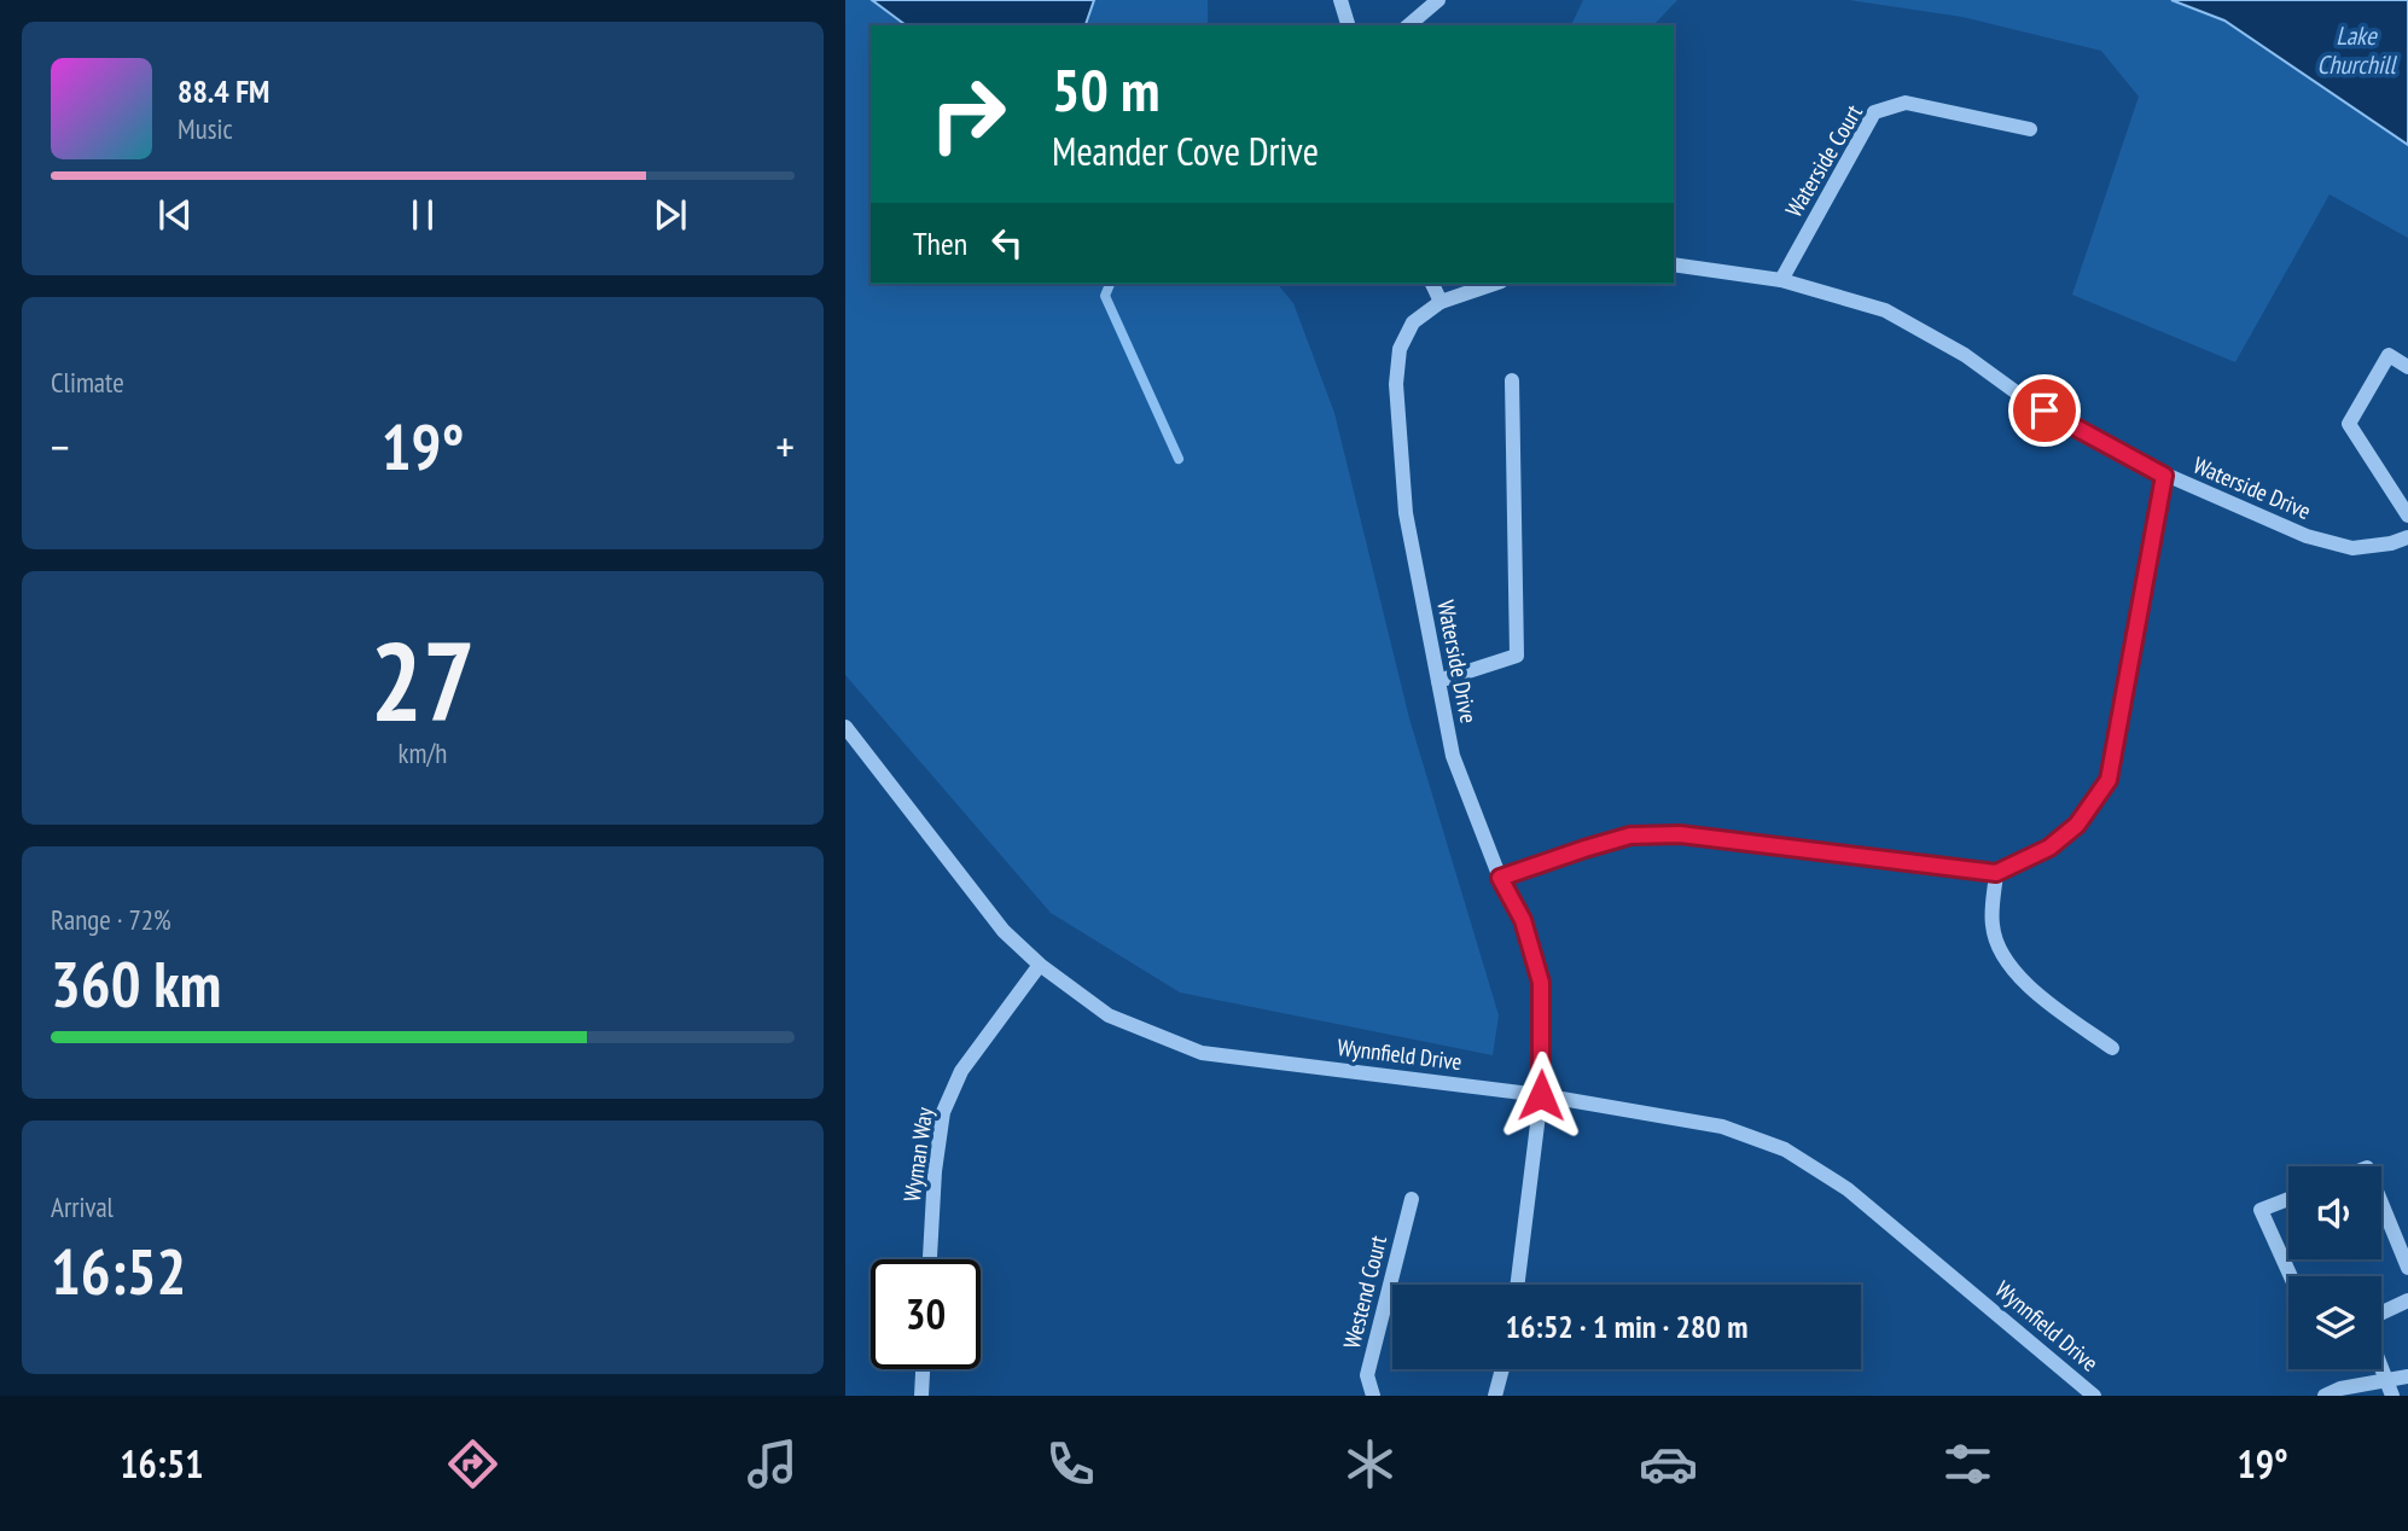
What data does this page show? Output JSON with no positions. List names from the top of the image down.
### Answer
{
  "streets": {
    "street": [
      "Waterside Court",
      "Waterside Drive",
      "Wynnfield Drive",
      "Wyman Way",
      "Westend Court"
    ]
  },
  "crossings": [
    ["Waterside Court", "Waterside Drive"],
    ["Waterside Drive", "Wynnfield Drive"],
    ["Wynnfield Drive", "Wyman Way"]
  ],
  "water": ["Lake Churchill"],
  "page": {
    "turn": ["50 m", "Meander Cove Drive"],
    "song": ["88.4 FM", "Music"],
    "then": "Then",
    "tile": [
      "Climate",
      ["27", "km/h"],
      ["Range · 72%", "360 km"],
      ["Arrival", "16:52"]
    ],
    "heat": ["−", "19°", "+"],
    "limit": "30",
    "trip": "16:52 · 1 min · 280 m",
    "tabs": ["16:51", "19°"]
  }
}
